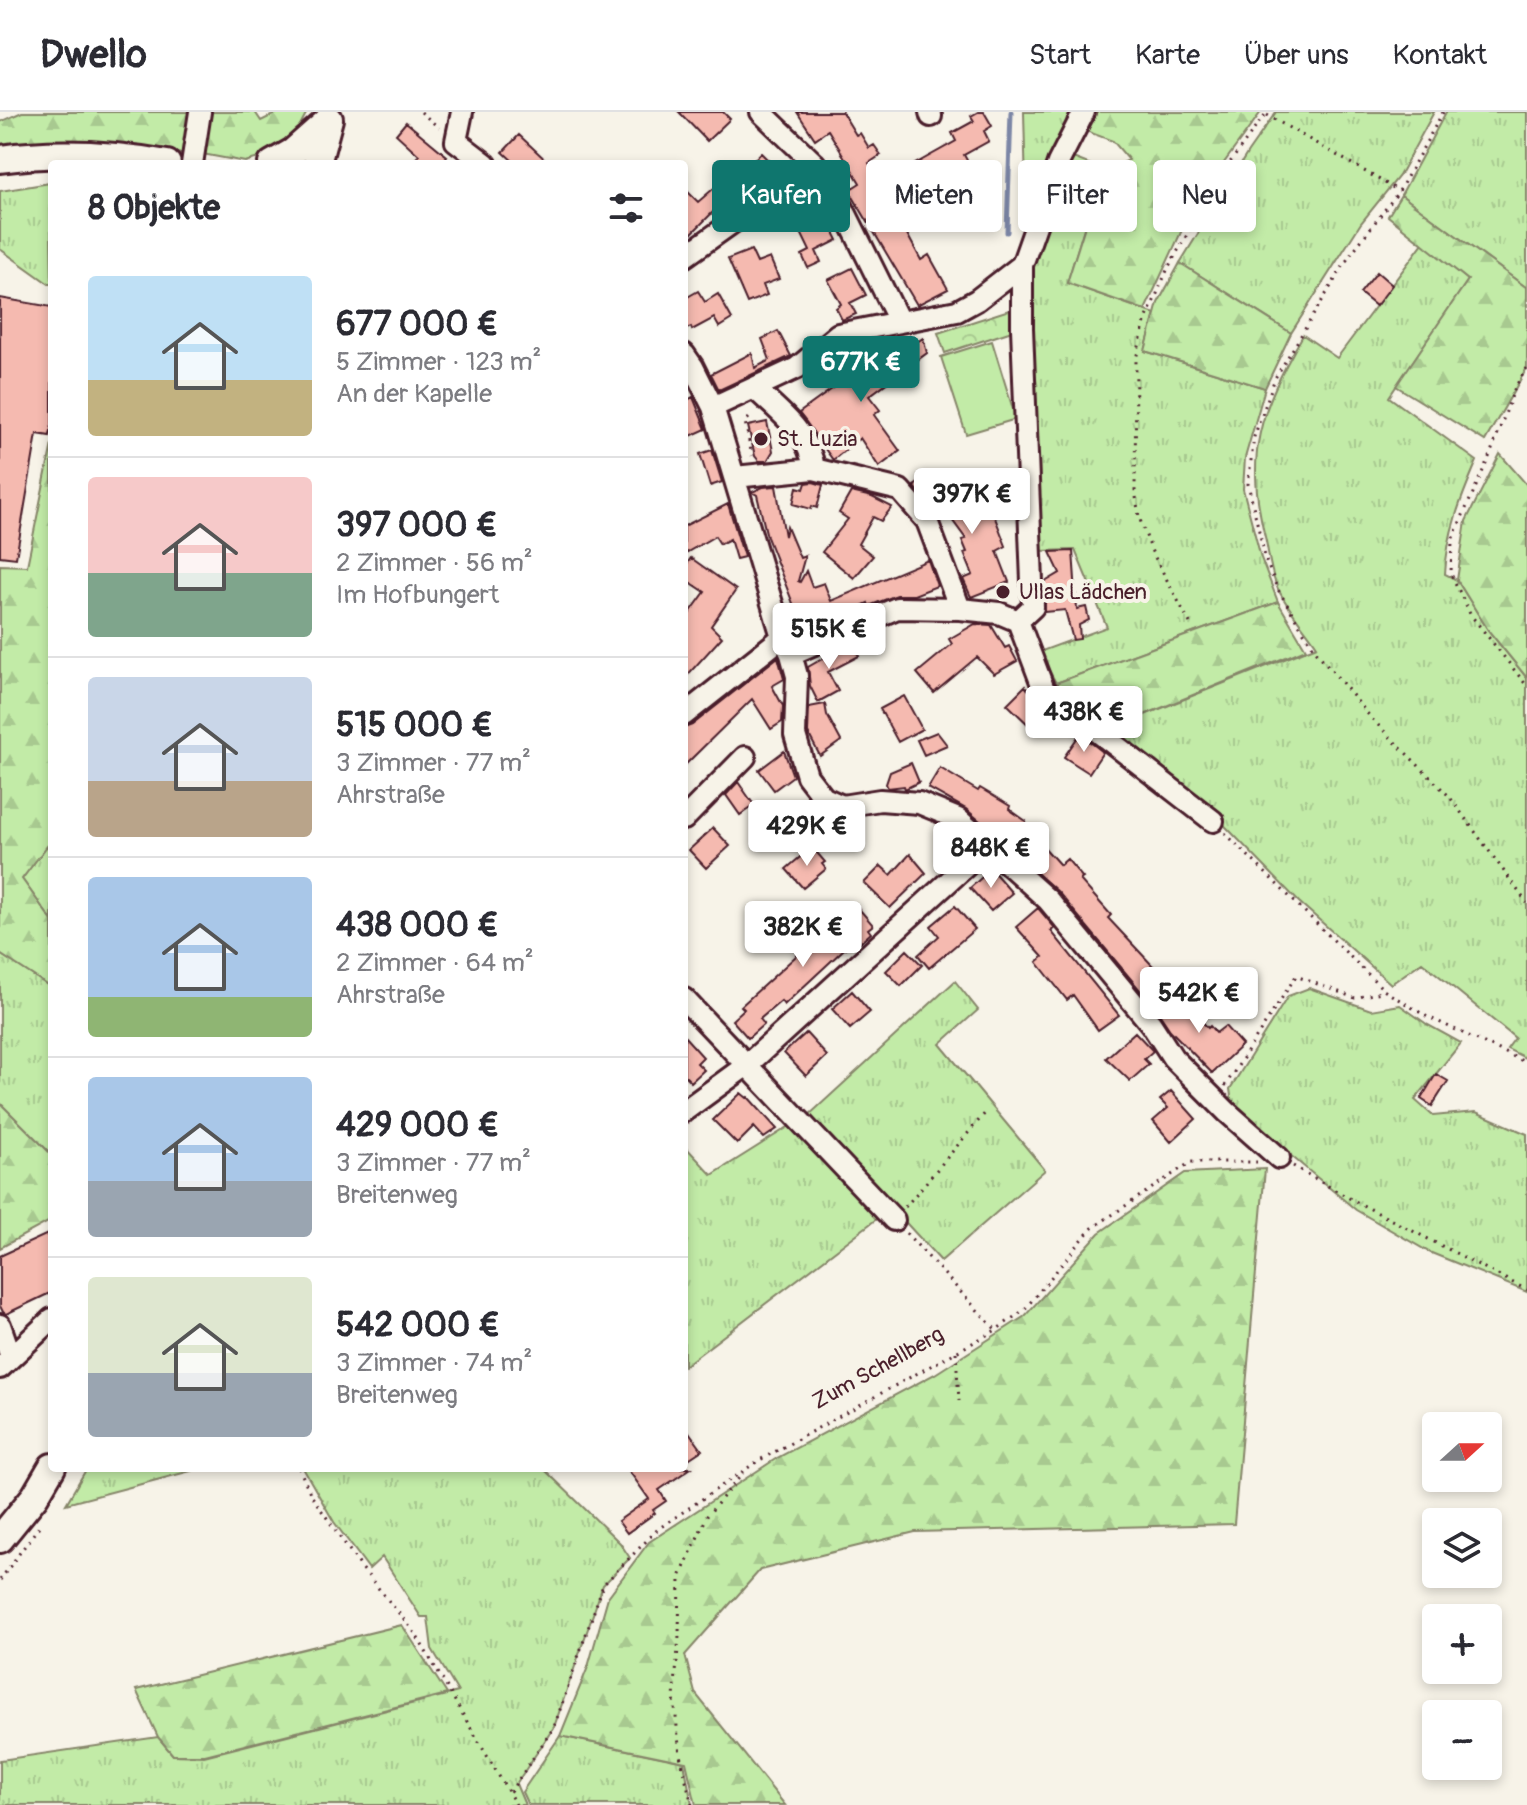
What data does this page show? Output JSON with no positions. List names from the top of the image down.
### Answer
{
  "streets": {
    "path": ["Zum Schellberg"]
  },
  "places": ["St. Luzia", "Ullas Lädchen"],
  "north": "right",
  "page": {
    "header": "Dwello",
    "nav": [
      "Start",
      "Karte",
      "Über uns",
      "Kontakt"
    ],
    "chip": [
      "Kaufen",
      "Mieten",
      "Filter",
      "Neu"
    ],
    "heading": "8 Objekte",
    "list": [
      {
        "name": "677 000 €",
        "note": "5 Zimmer · 123 m² · An der Kapelle"
      },
      {
        "name": "397 000 €",
        "note": "2 Zimmer · 56 m² · Im Hofbungert"
      },
      {
        "name": "515 000 €",
        "note": "3 Zimmer · 77 m² · Ahrstraße"
      },
      {
        "name": "438 000 €",
        "note": "2 Zimmer · 64 m² · Ahrstraße"
      },
      {
        "name": "429 000 €",
        "note": "3 Zimmer · 77 m² · Breitenweg"
      },
      {
        "name": "542 000 €",
        "note": "3 Zimmer · 74 m² · Breitenweg"
      }
    ],
    "price": [
      "677K €",
      "397K €",
      "515K €",
      "438K €",
      "429K €",
      "848K €",
      "382K €",
      "542K €"
    ],
    "map_buttons": ["+", "−"]
  }
}
